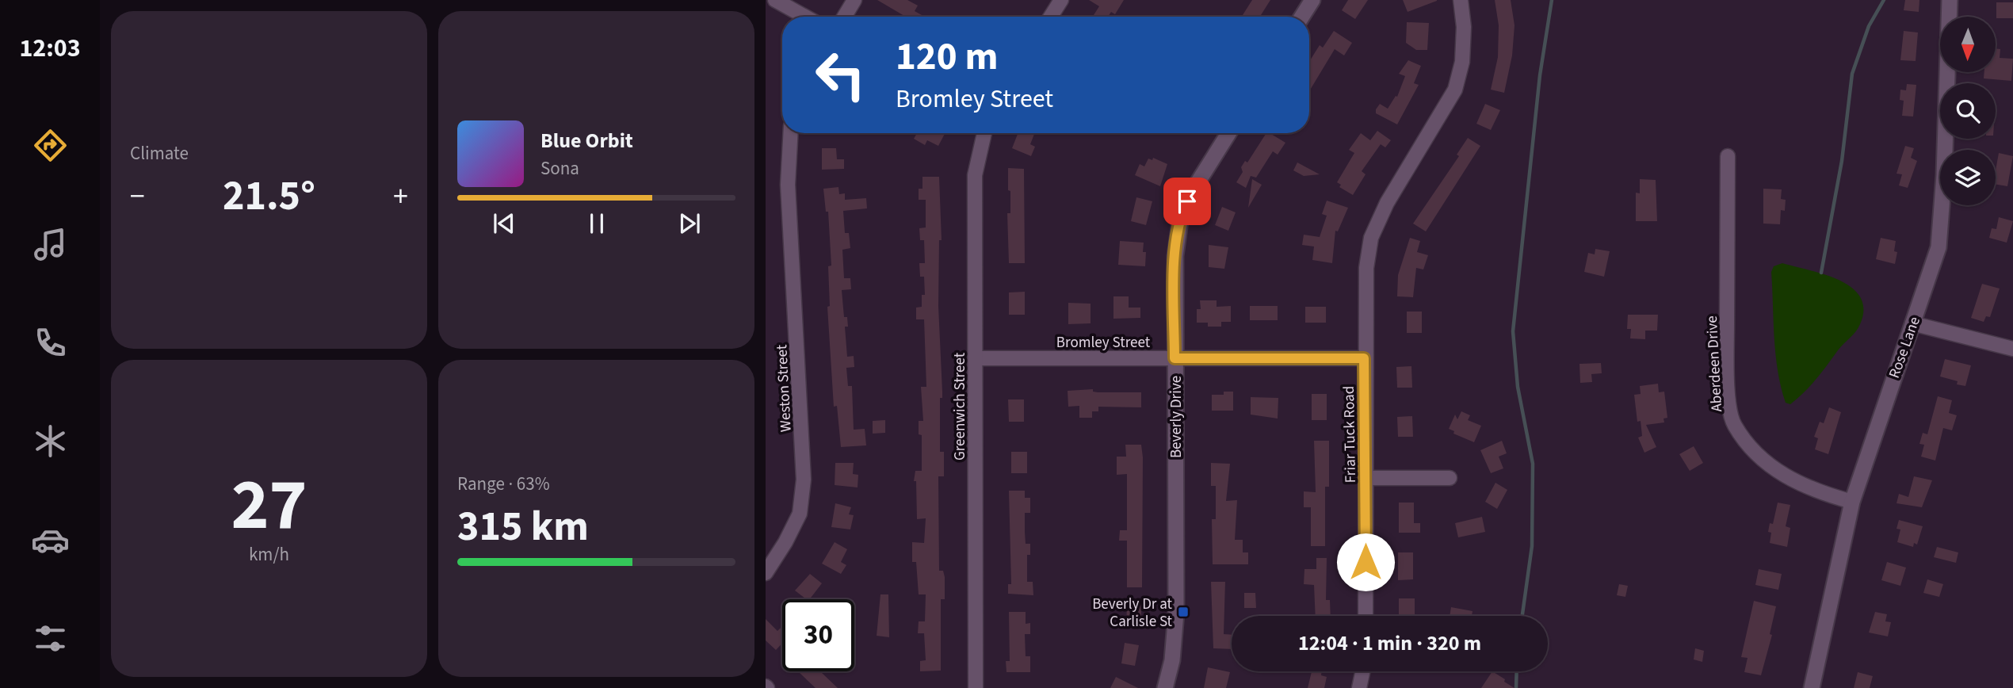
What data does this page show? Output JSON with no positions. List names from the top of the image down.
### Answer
{
  "streets": {
    "street": [
      "Bromley Street",
      "Rose Lane",
      "Aberdeen Drive",
      "Weston Street",
      "Greenwich Street",
      "Beverly Drive",
      "Friar Tuck Road"
    ]
  },
  "crossings": [
    ["Bromley Street", "Greenwich Street"],
    ["Bromley Street", "Beverly Drive"],
    ["Bromley Street", "Friar Tuck Road"],
    ["Rose Lane", "Aberdeen Drive"]
  ],
  "places": {
    "transit": ["Beverly Dr at Carlisle St"]
  },
  "north": "bottom",
  "page": {
    "tabs": "12:03",
    "tile": [
      "Climate",
      ["27", "km/h"],
      ["Range · 63%", "315 km"]
    ],
    "turn": ["120 m", "Bromley Street"],
    "song": ["Blue Orbit", "Sona"],
    "heat": ["−", "21.5°", "+"],
    "limit": "30",
    "trip": "12:04 · 1 min · 320 m"
  }
}
